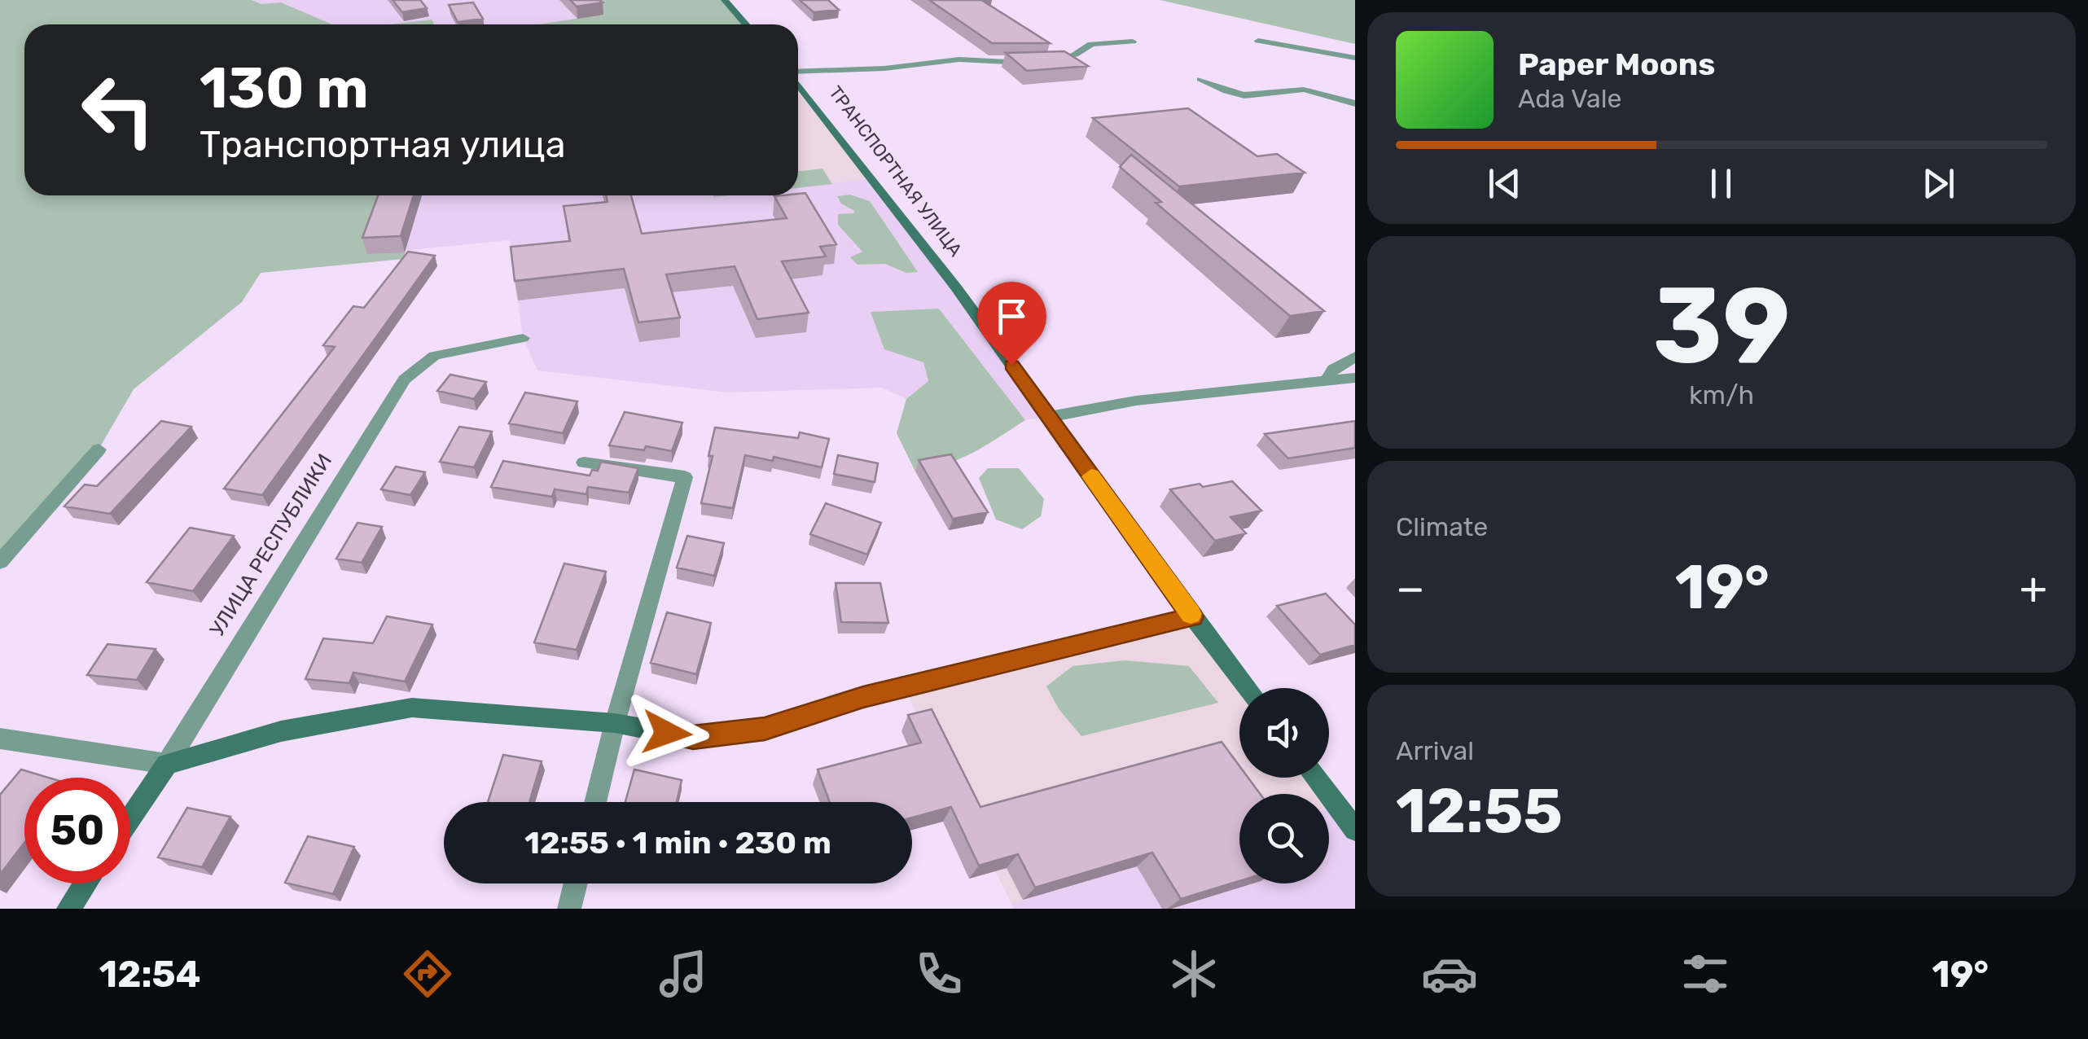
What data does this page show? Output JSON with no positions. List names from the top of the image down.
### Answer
{
  "streets": {
    "main road": ["ТРАНСПОРТНАЯ УЛИЦА", "УЛИЦА РЕСПУБЛИКИ"]
  },
  "page": {
    "turn": ["130 m", "Транспортная улица"],
    "song": ["Paper Moons", "Ada Vale"],
    "tile": [
      ["39", "km/h"],
      "Climate",
      ["Arrival", "12:55"]
    ],
    "heat": ["−", "19°", "+"],
    "limit": "50",
    "trip": "12:55 · 1 min · 230 m",
    "tabs": ["12:54", "19°"]
  }
}
